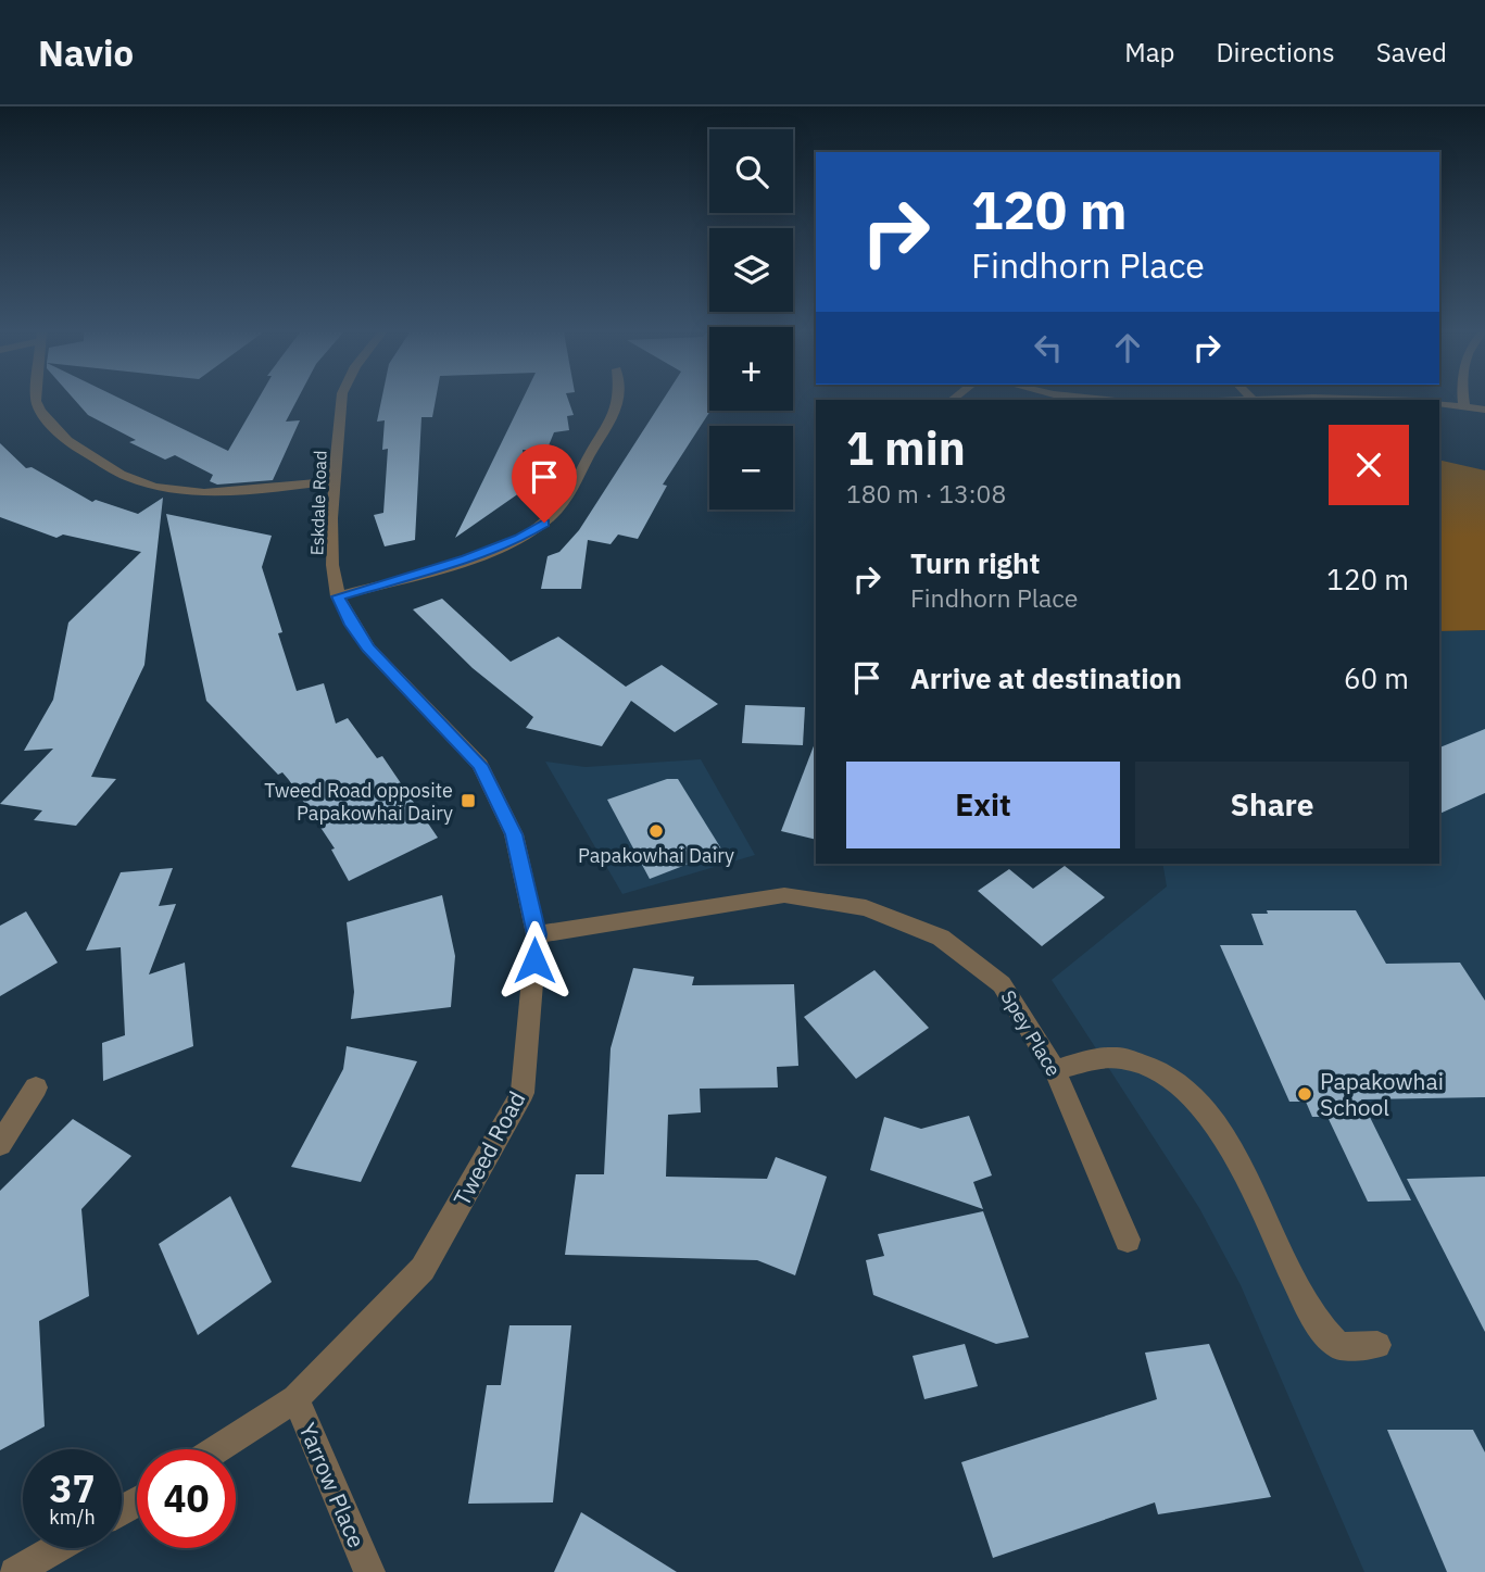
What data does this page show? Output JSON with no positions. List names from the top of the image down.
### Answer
{
  "streets": {
    "street": [
      "Eskdale Road",
      "Spey Place",
      "Tweed Road",
      "Yarrow Place"
    ]
  },
  "crossings": [
    ["Eskdale Road", "Tweed Road"],
    ["Spey Place", "Tweed Road"],
    ["Tweed Road", "Yarrow Place"]
  ],
  "places": {
    "transit": ["Tweed Road opposite Papakowhai Dairy"],
    "other": ["Papakowhai Dairy", "Papakowhai School"]
  },
  "page": {
    "header": "Navio",
    "nav": ["Map", "Directions", "Saved"],
    "map_buttons": ["+", "−"],
    "turn": ["120 m", "Findhorn Place"],
    "heading": ["1 min", "180 m · 13:08"],
    "list": [
      {
        "name": "Turn right",
        "note": "Findhorn Place",
        "value": "120 m"
      },
      {
        "name": "Arrive at destination",
        "value": "60 m"
      }
    ],
    "buttons": ["Exit", "Share"],
    "speed": "37 km/h",
    "limit": "40"
  }
}
